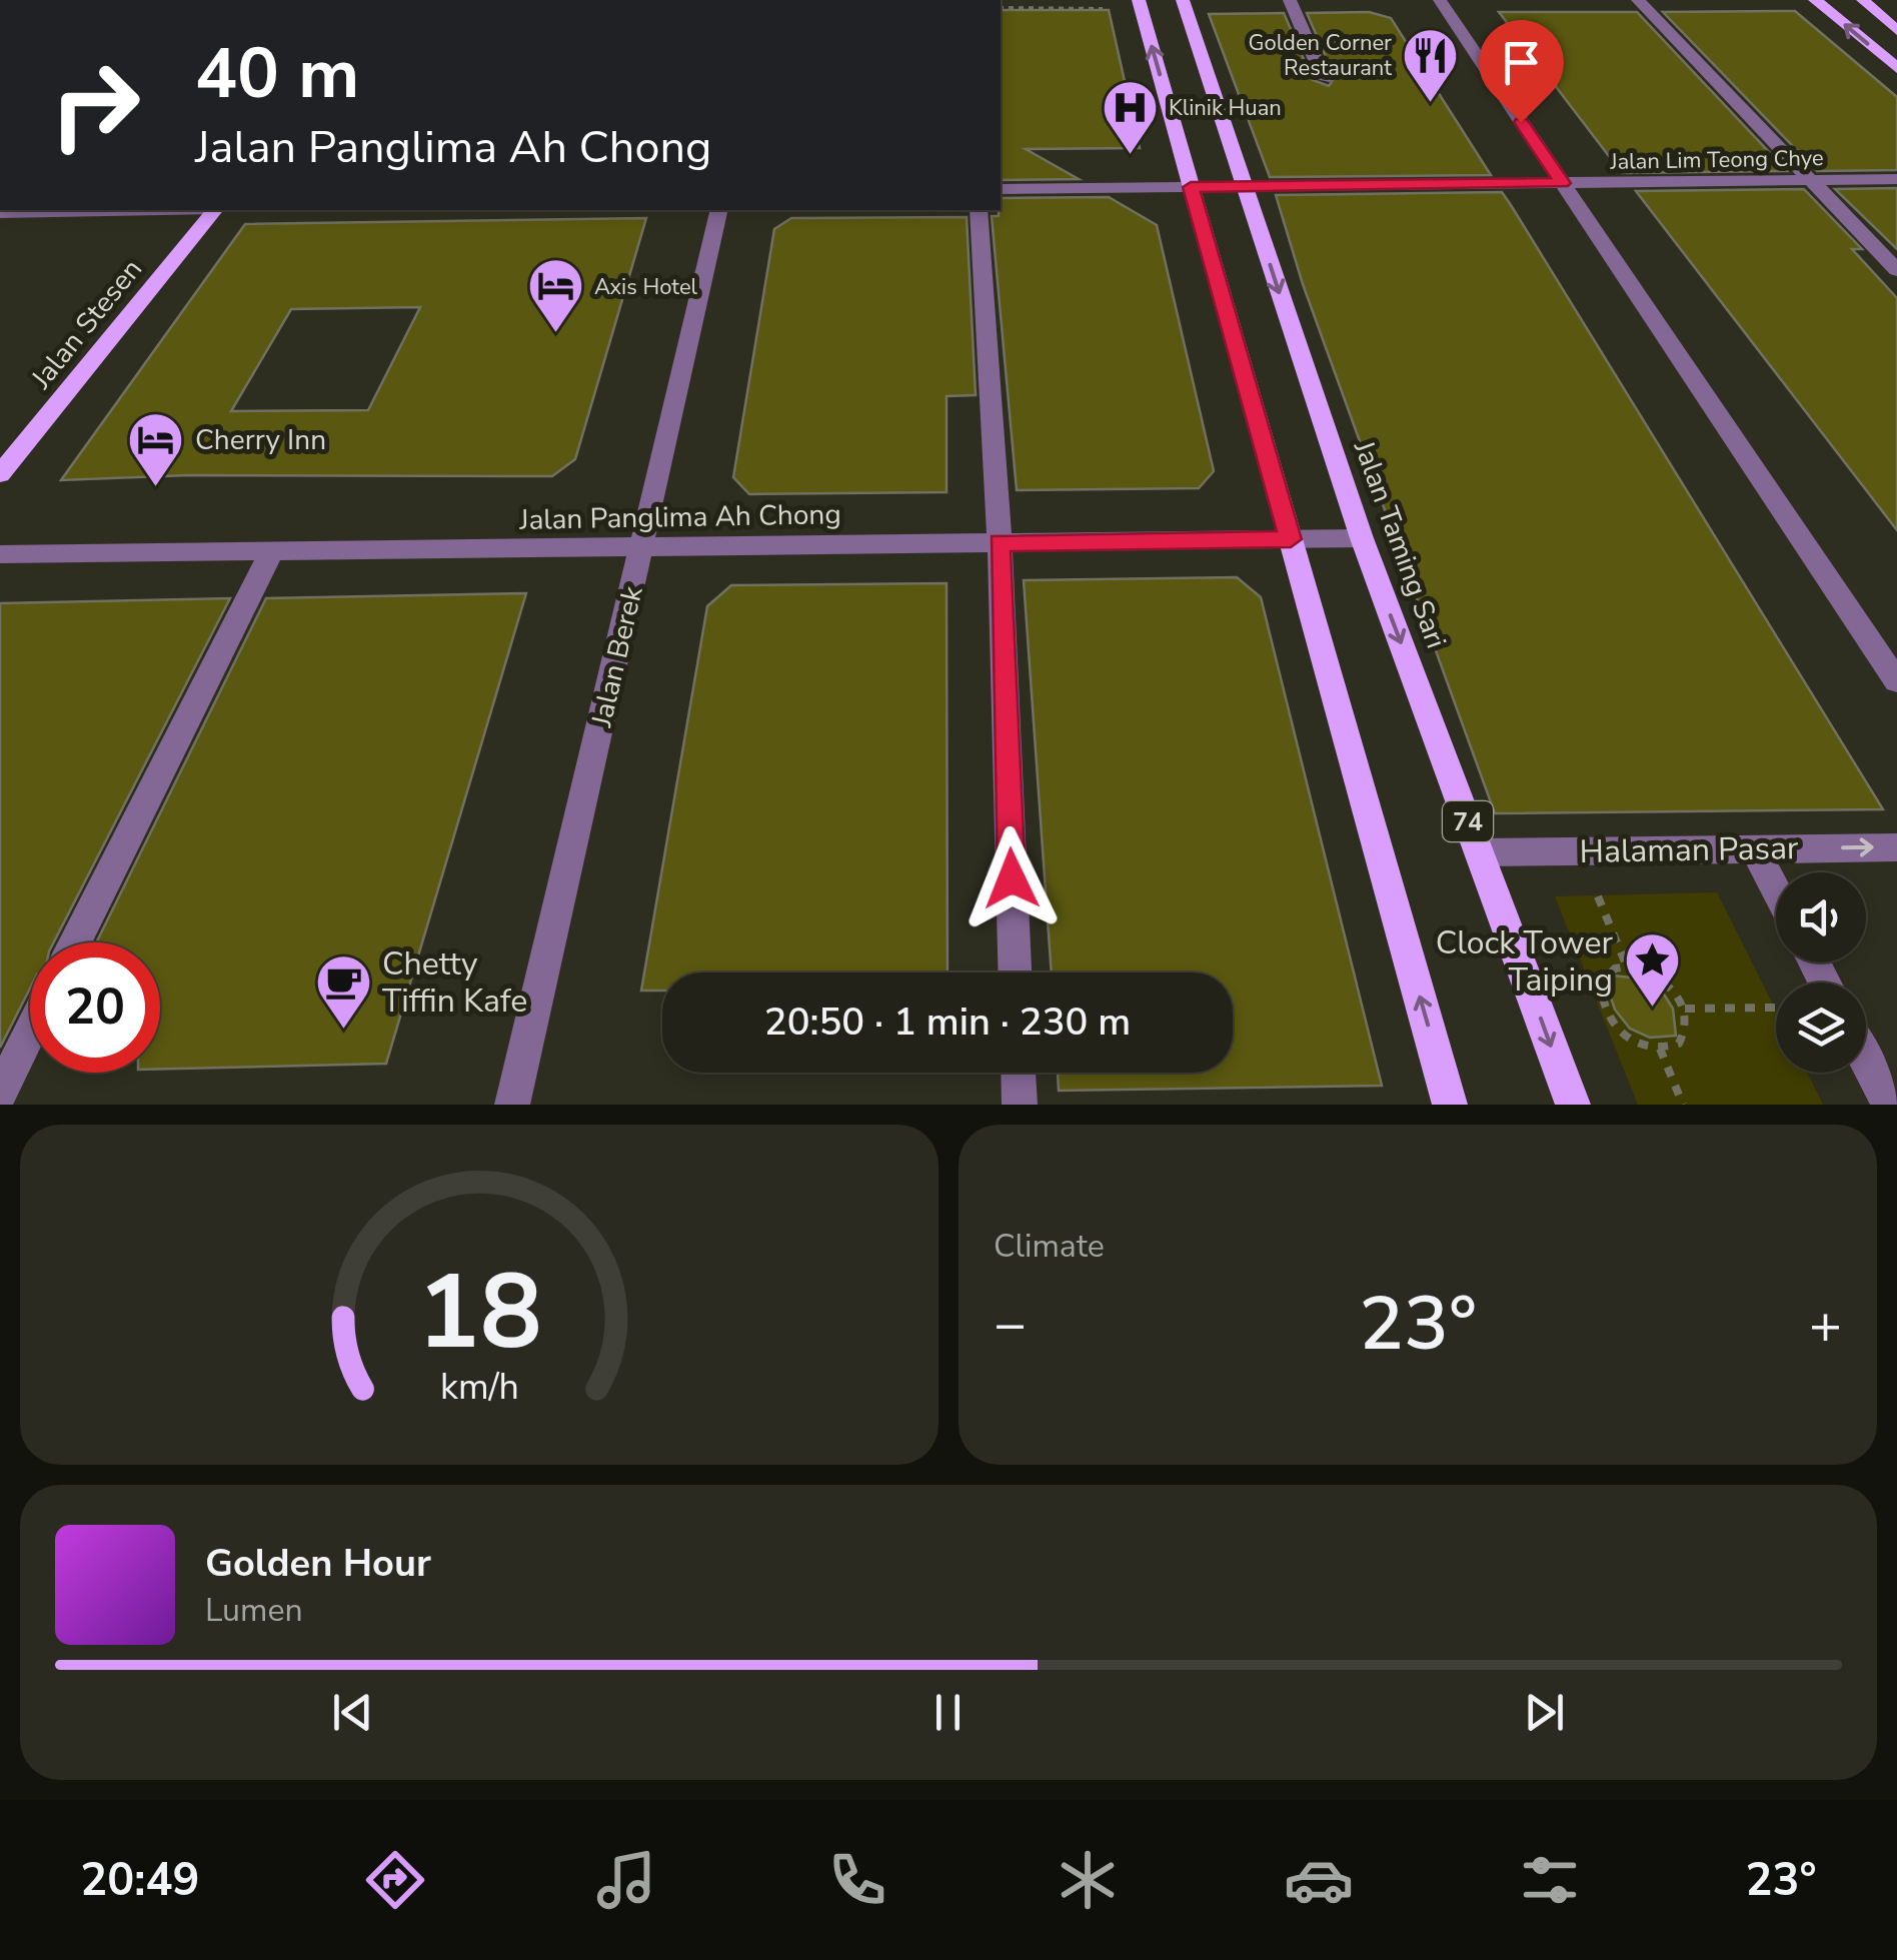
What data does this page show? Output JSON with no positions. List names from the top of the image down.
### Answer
{
  "streets": {
    "main road": ["Jalan Stesen", "Jalan Taming Sari", "74"],
    "street": [
      "Jalan Lim Teong Chye",
      "Jalan Panglima Ah Chong",
      "Jalan Berek",
      "Halaman Pasar"
    ]
  },
  "crossings": [
    ["Jalan Lim Teong Chye", "Jalan Taming Sari"],
    ["Jalan Panglima Ah Chong", "Jalan Taming Sari"],
    ["Jalan Panglima Ah Chong", "Jalan Berek"],
    ["Jalan Taming Sari", "Halaman Pasar"]
  ],
  "places": {
    "restaurant": ["Golden Corner Restaurant"],
    "hospital": ["Klinik Huan"],
    "hotel": ["Axis Hotel", "Cherry Inn"],
    "place": ["Clock Tower Taiping"],
    "cafe": ["Chetty Tiffin Kafe"]
  },
  "page": {
    "turn": ["40 m", "Jalan Panglima Ah Chong"],
    "limit": "20",
    "trip": "20:50 · 1 min · 230 m",
    "tile": "Climate",
    "heat": ["−", "23°", "+"],
    "song": ["Golden Hour", "Lumen"],
    "tabs": ["20:49", "23°"],
    "gauge": ["18", "km/h"]
  }
}
